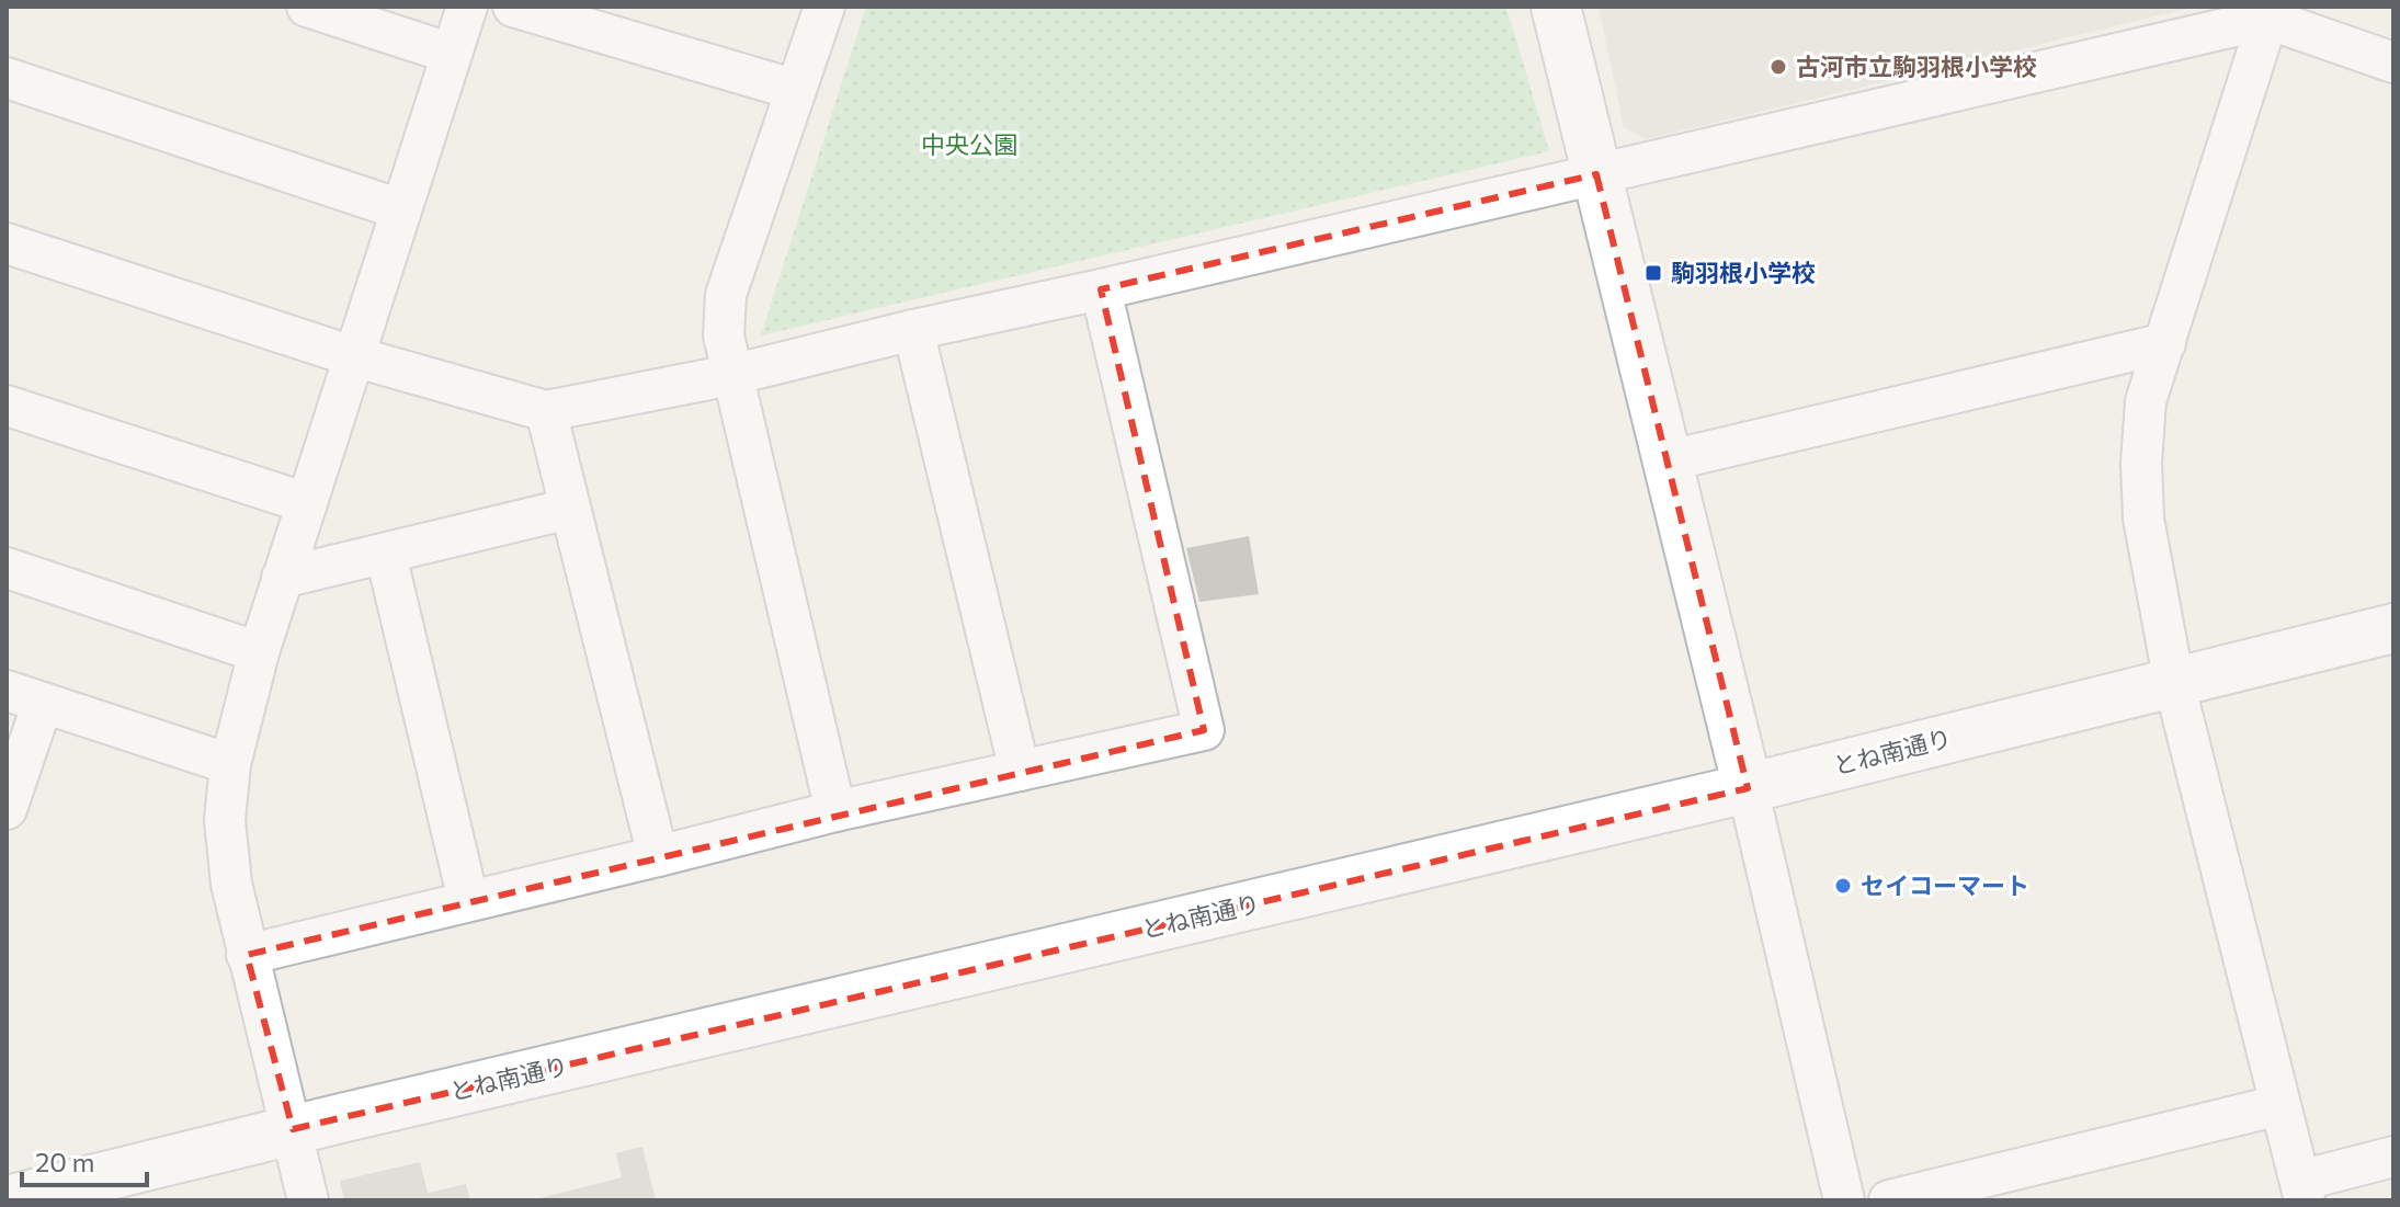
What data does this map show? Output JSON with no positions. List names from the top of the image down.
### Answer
{
  "streets": {
    "street": ["とね南通り"]
  },
  "parks": ["中央公園"],
  "places": {
    "other": ["古河市立駒羽根小学校", "セイコーマート"],
    "transit": ["駒羽根小学校"]
  },
  "scale_bar": "20 m"
}
